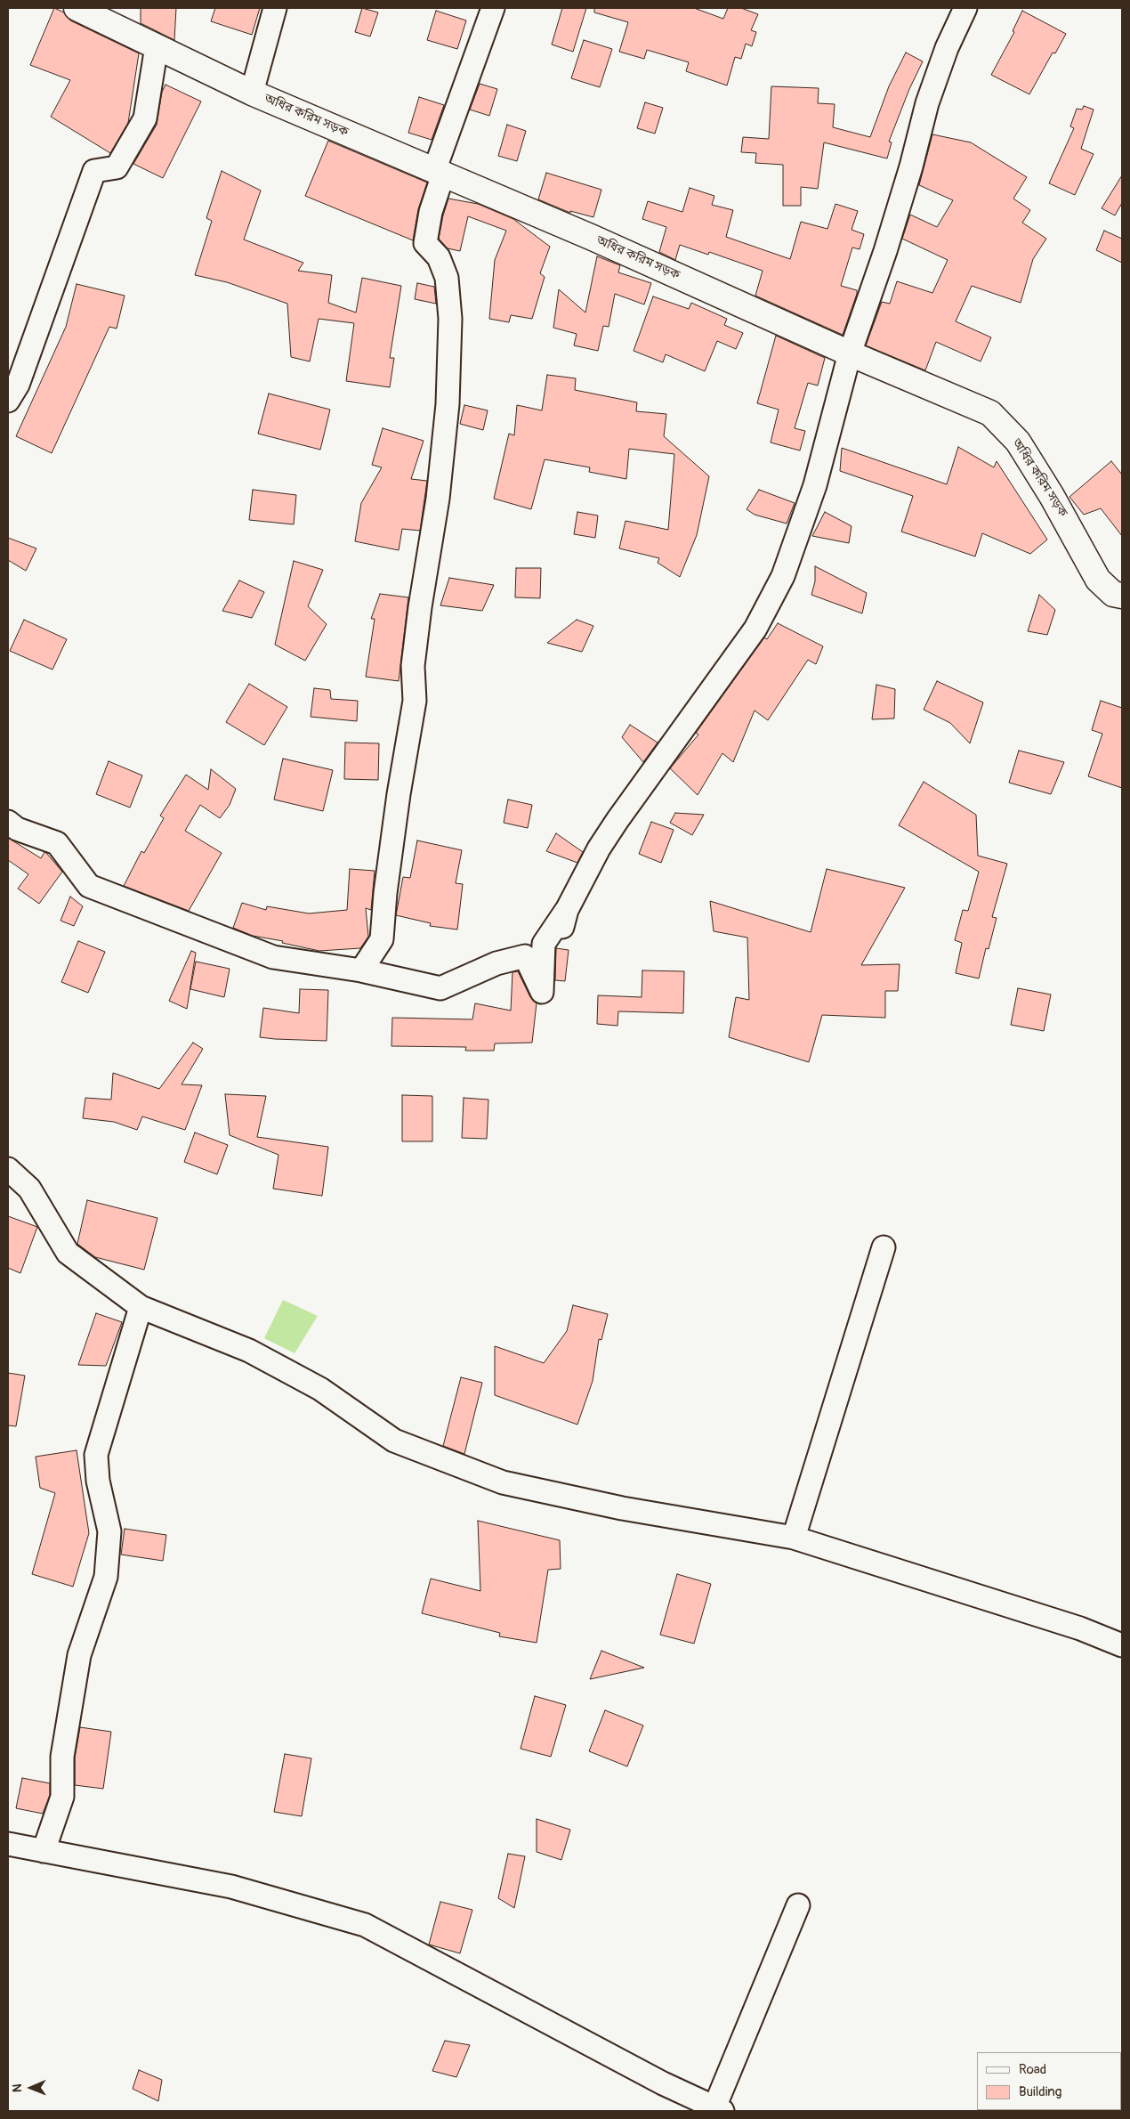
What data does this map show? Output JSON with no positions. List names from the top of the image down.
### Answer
{
  "streets": {
    "main road": ["অধির করিম সড়ক"]
  },
  "legend": ["Road", "Building"],
  "north": "left"
}
